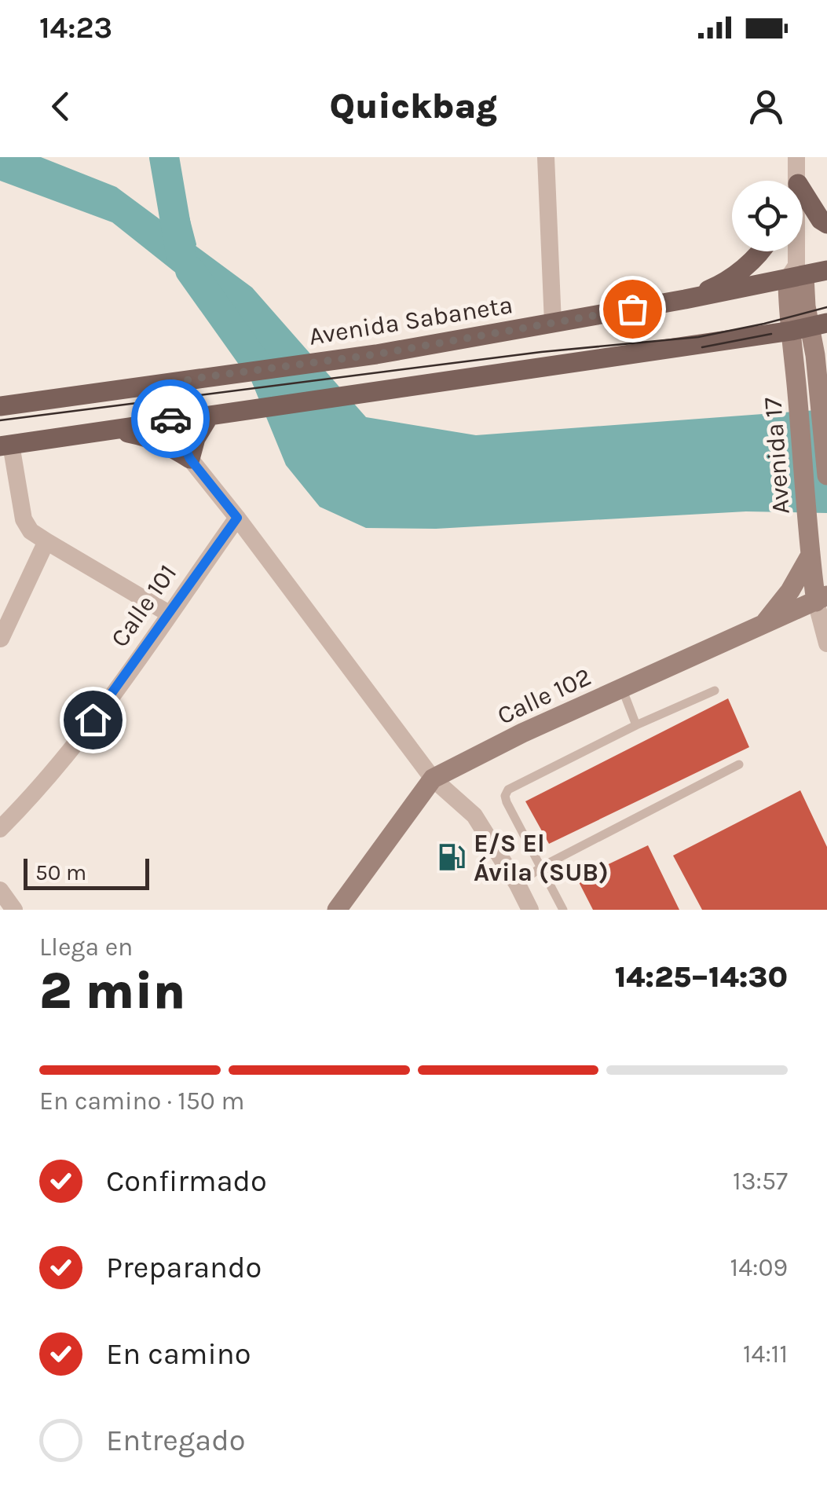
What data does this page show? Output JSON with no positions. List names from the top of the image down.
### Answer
{
  "streets": {
    "main road": ["Avenida Sabaneta", "Avenida 17", "Calle 102"],
    "street": ["Calle 101"]
  },
  "crossings": [
    ["Avenida Sabaneta", "Avenida 17"],
    ["Avenida 17", "Calle 102"]
  ],
  "places": {
    "fuel station": ["E/S El Ávila (SUB)"]
  },
  "scale_bar": "50 m",
  "page": {
    "status": "14:23",
    "header": "Quickbag",
    "scale": "50 m",
    "heading": ["2 min", "Llega en", "14:25–14:30"],
    "bar": "En camino · 150 m",
    "list": [
      ["Confirmado", "13:57"],
      ["Preparando", "14:09"],
      ["En camino", "14:11"],
      "Entregado"
    ]
  }
}
